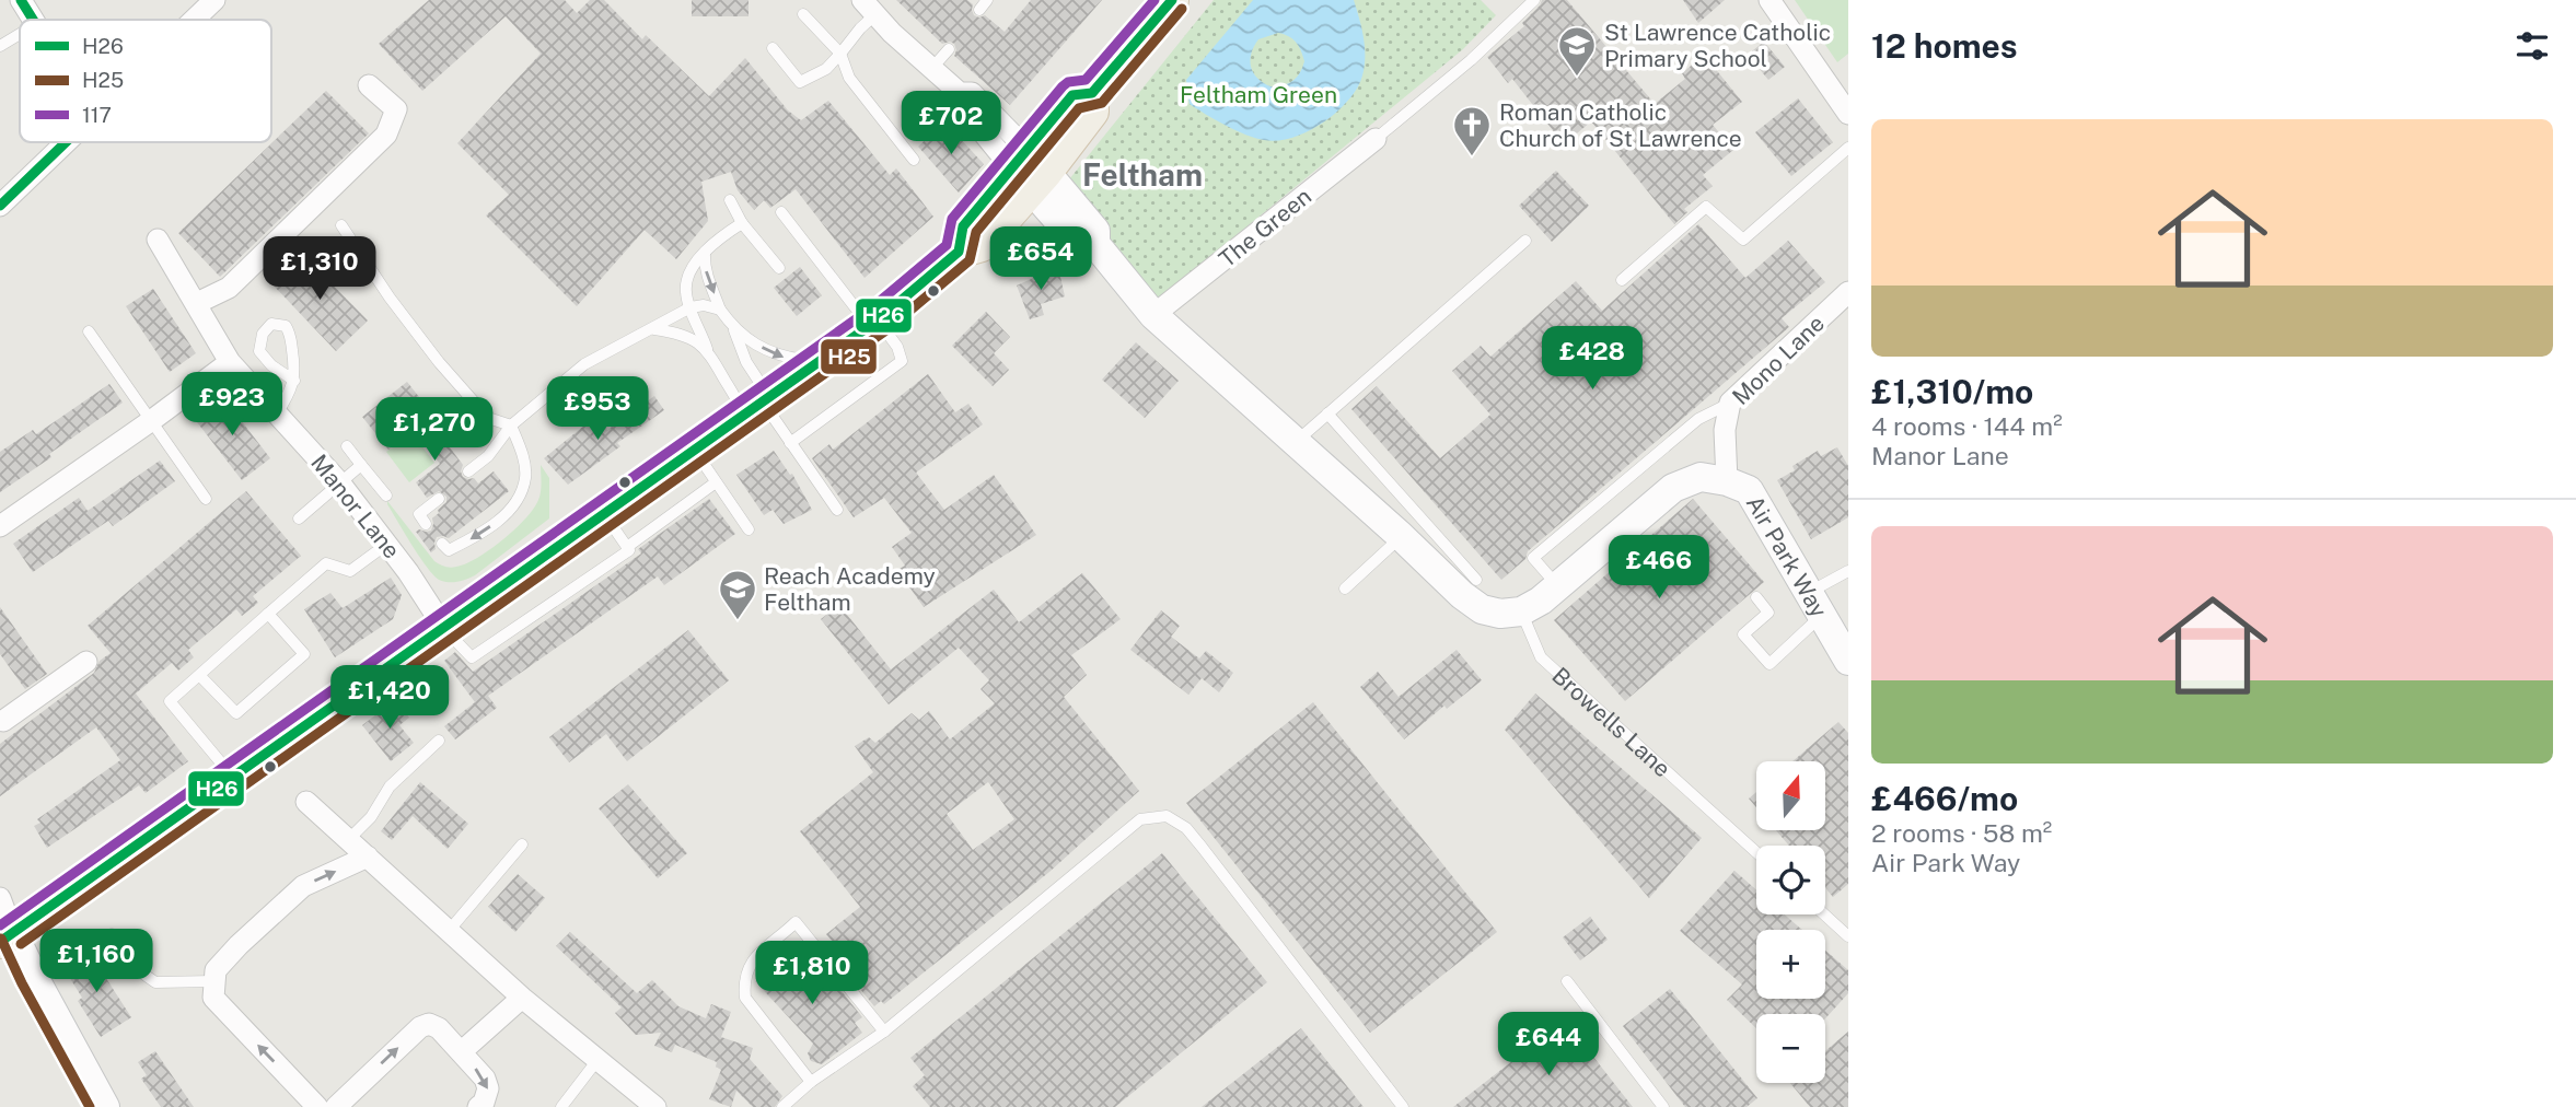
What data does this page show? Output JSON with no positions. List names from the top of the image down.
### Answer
{
  "streets": {
    "street": [
      "The Green",
      "Mono Lane",
      "Manor Lane",
      "Air Park Way"
    ],
    "lane": ["Browells Lane"]
  },
  "crossings": [
    ["Mono Lane", "Air Park Way"],
    ["Air Park Way", "Browells Lane"]
  ],
  "districts": ["Feltham"],
  "parks": ["Feltham Green"],
  "places": {
    "school or university": ["St Lawrence Catholic Primary School", "Reach Academy Feltham"],
    "church": ["Roman Catholic Church of St Lawrence"]
  },
  "lines": ["transit line H26", "transit line 117", "transit line H25"],
  "legend": ["H26", "H25", "117"],
  "north": "top",
  "page": {
    "heading": "12 homes",
    "price": [
      "£702",
      "£654",
      "£1,310",
      "£428",
      "£923",
      "£953",
      "£1,270",
      "£466",
      "£1,420",
      "£1,160",
      "£1,810",
      "£644"
    ],
    "list": [
      {
        "name": "£1,310/mo",
        "note": "4 rooms · 144 m² · Manor Lane"
      },
      {
        "name": "£466/mo",
        "note": "2 rooms · 58 m² · Air Park Way"
      }
    ],
    "map_buttons": ["+", "−"]
  }
}
